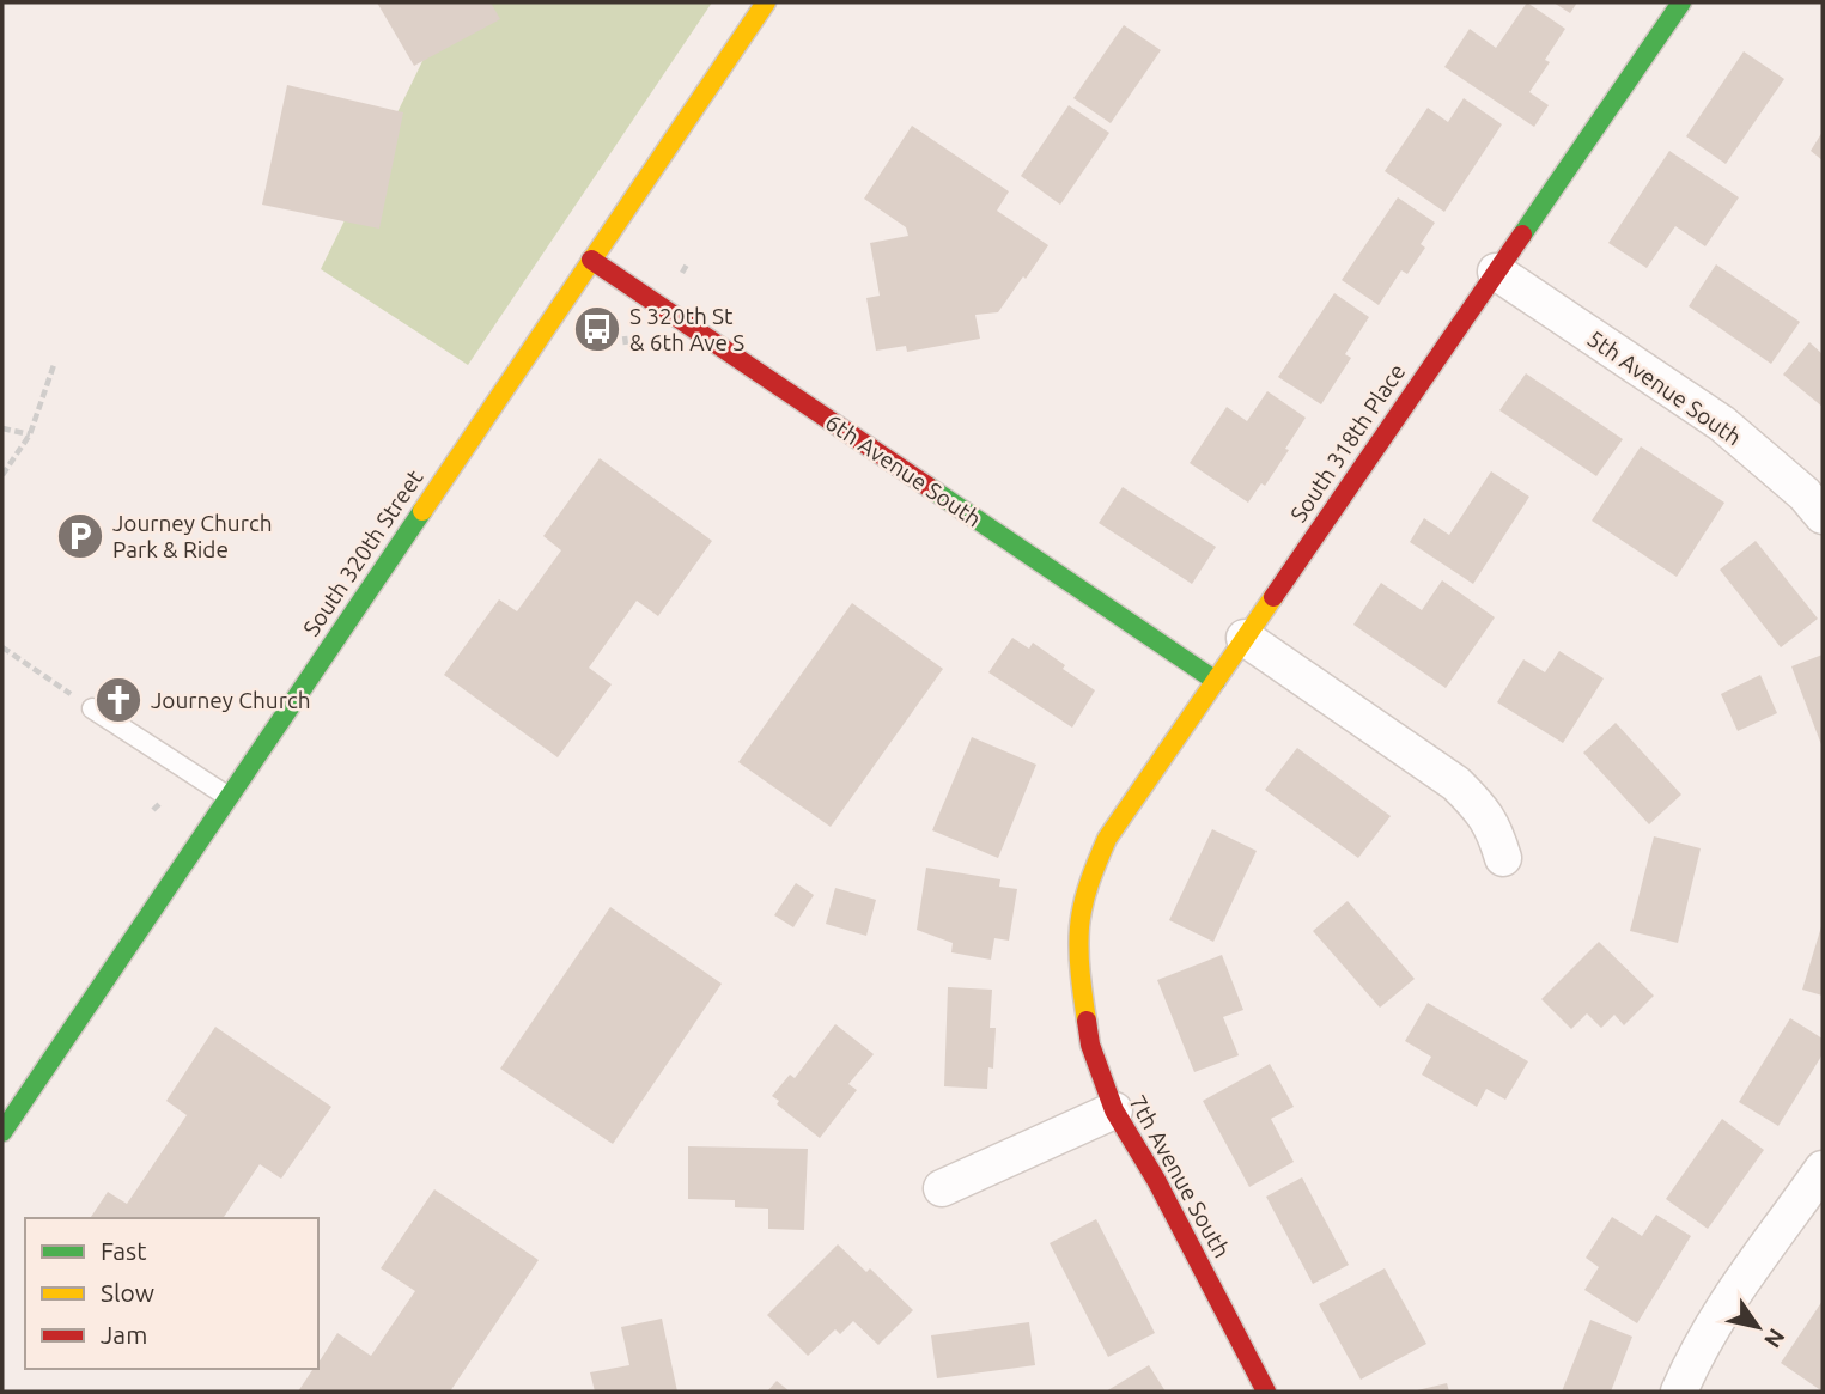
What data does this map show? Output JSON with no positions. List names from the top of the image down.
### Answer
{
  "streets": {
    "street": [
      "5th Avenue South",
      "South 318th Place",
      "6th Avenue South",
      "South 320th Street",
      "7th Avenue South"
    ]
  },
  "crossings": [
    ["5th Avenue South", "South 318th Place"],
    ["South 318th Place", "6th Avenue South"],
    ["South 318th Place", "7th Avenue South"],
    ["6th Avenue South", "South 320th Street"]
  ],
  "places": {
    "bus stop": ["S 320th St & 6th Ave S"],
    "parking": ["Journey Church Park & Ride"],
    "church": ["Journey Church"]
  },
  "legend": ["Fast", "Slow", "Jam"],
  "north": "bottom right"
}
